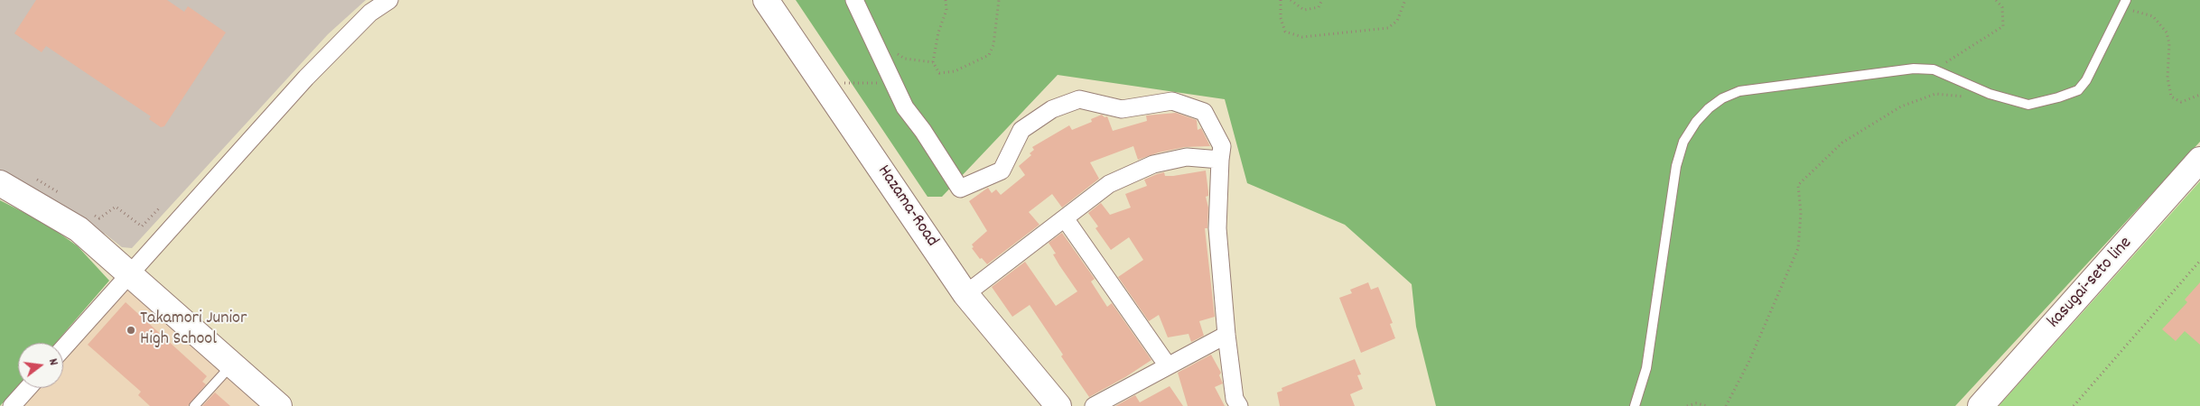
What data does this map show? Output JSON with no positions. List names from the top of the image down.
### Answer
{
  "streets": {
    "street": ["Hazama-Road", "kasugai-seto line"]
  },
  "places": ["Takamori Junior High School"],
  "north": "right"
}
